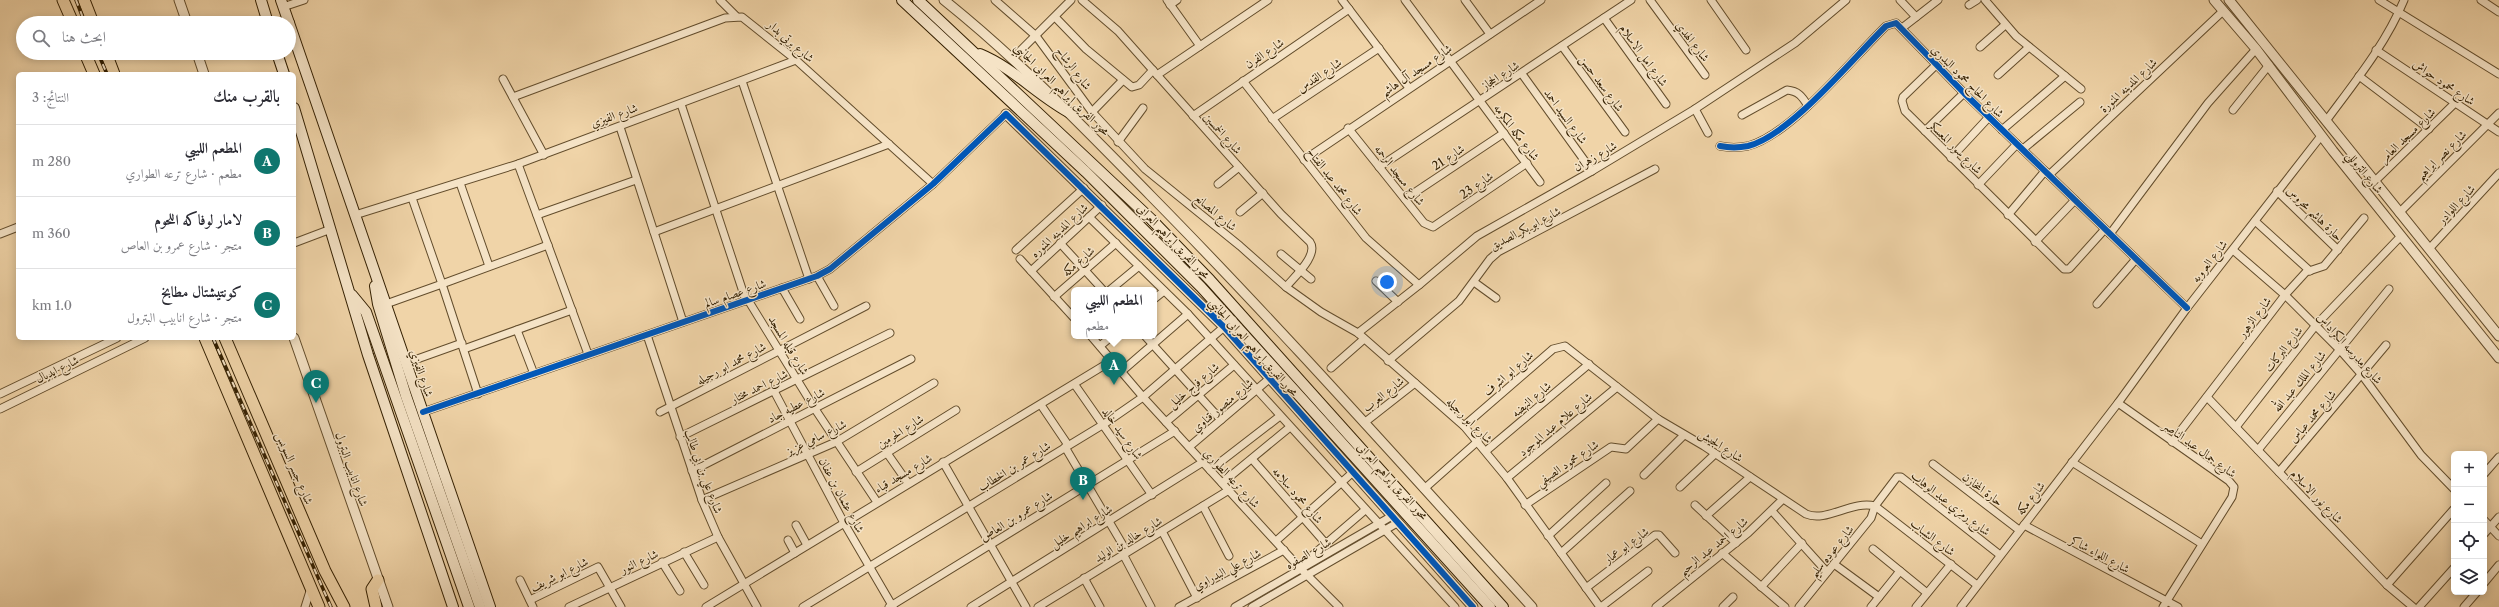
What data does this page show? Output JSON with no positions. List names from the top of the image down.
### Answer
{
  "streets": {
    "main road": ["شارع الفيزي", "محور الفريق إبراهيم العرابى", "شارع جسر السويس"],
    "street": [
      "شارع برتي بدار",
      "شارع الهدي",
      "شارع الفرن",
      "شارع امل الاسلام",
      "شارع الرشاح",
      "شارع مسجد آل هاشم",
      "شارع القدس",
      "شارع الحجاز",
      "شارع الحاج محمود البدري",
      "شارع محمود حواش",
      "شارع سعد حسن",
      "شارع المدينه المنورة",
      "محور الفريق إبراهيم العرابى الجانبي",
      "شارع السيد احمد",
      "شارع مكه المكرمه",
      "شارع الخمسين",
      "شارع مسجد العامر",
      "شارع سور المعسكر",
      "شارع نصر ابراهيم",
      "شارع زهران",
      "شارع 21",
      "شارع التروللي",
      "شارع مسجد الرحمه",
      "شارع محمد عبد الفتاح",
      "شارع 23",
      "شارع اللوادر",
      "شارع المصانع",
      "حارة هاشم محروس",
      "شارع ابو بكر الصديق",
      "شارع المدينه المنوره",
      "شارع مكه",
      "شارع العروبه",
      "شارع عصام سالم",
      "شارع الزهور",
      "شارع قبله المسجد",
      "شارع مدرسه الكراداس",
      "شارع البركات",
      "شارع محمد ابو رجيله",
      "شارع ايديال",
      "شارع ابو اشرف",
      "شارع الملك عبد الله",
      "شارع فرج خليل",
      "شارع احمد مختار",
      "شارع العرب",
      "شارع النهضه",
      "شارع عطيه جاد",
      "شارع منصور قناوي",
      "شارع محمد عباس",
      "شارع ابو رجيله",
      "شارع علام عبد الموجود",
      "شارع الحرمين",
      "شارع سيد خالد",
      "شارع سامي عزيز",
      "شارع الجيش",
      "شارع جمال عبد الناصر",
      "شارع محمود الصيفي",
      "شارع عمر بن الخطاب",
      "شارع انابيب البترول",
      "شارع علي بن ابي طالب",
      "شارع مسجد قباء",
      "شارع ترعه الطواري",
      "حارة المخازن",
      "شارع عثمان بن عفان",
      "شارع محمود سلامه",
      "شارع نور الاسلام",
      "شارع رمزي عبد الوهاب",
      "شارع عمرو بن العاص",
      "شارع ابراهيم خليل",
      "شارع الشباب",
      "شارع خالد بن الوليد",
      "شارع ابو عمار",
      "شارع احمد عبد الرحيم",
      "شارع عوده سليم",
      "شارع الصفوه",
      "شارع اللواء شاكر",
      "شارع النور",
      "شارع علي البدراوي",
      "شارع ابو شريف"
    ]
  },
  "crossings": [
    ["شارع برتي بدار", "شارع الفيزي"],
    ["شارع برتي بدار", "شارع عصام سالم"],
    ["شارع الفرن", "شارع الخمسين"],
    ["شارع الفرن", "شارع محمد عبد الفتاح"],
    ["شارع امل الاسلام", "شارع الحجاز"],
    ["شارع الرشاح", "شارع المصانع"],
    ["شارع مسجد آل هاشم", "شارع مكه المكرمه"],
    ["شارع مسجد آل هاشم", "شارع مسجد الرحمه"],
    ["شارع مسجد آل هاشم", "شارع محمد عبد الفتاح"],
    ["شارع القدس", "شارع محمد عبد الفتاح"],
    ["شارع الحجاز", "شارع سعد حسن"],
    ["شارع الحجاز", "شارع السيد احمد"],
    ["شارع الحجاز", "شارع مكه المكرمه"],
    ["شارع الحجاز", "شارع مسجد الرحمه"],
    ["شارع الحاج محمود البدري", "شارع المدينه المنورة"],
    ["شارع الحاج محمود البدري", "شارع سور المعسكر"],
    ["شارع الحاج محمود البدري", "شارع العروبه"],
    ["شارع محمود حواش", "شارع مسجد العامر"],
    ["شارع محمود حواش", "شارع نصر ابراهيم"],
    ["شارع المدينه المنورة", "شارع سور المعسكر"],
    ["شارع المدينه المنورة", "شارع التروللي"],
    ["محور الفريق إبراهيم العرابى الجانبي", "شارع المدينه المنوره"],
    ["محور الفريق إبراهيم العرابى الجانبي", "محور الفريق إبراهيم العرابى"],
    ["محور الفريق إبراهيم العرابى الجانبي", "شارع عصام سالم"],
    ["محور الفريق إبراهيم العرابى الجانبي", "شارع العرب"],
    ["محور الفريق إبراهيم العرابى الجانبي", "شارع منصور قناوي"],
    ["محور الفريق إبراهيم العرابى الجانبي", "شارع عمر بن الخطاب"],
    ["محور الفريق إبراهيم العرابى الجانبي", "شارع الصفوه"],
    ["شارع الفيزي", "شارع عصام سالم"],
    ["شارع الفيزي", "شارع قبله المسجد"],
    ["شارع السيد احمد", "شارع زهران"],
    ["شارع مكه المكرمه", "شارع 21"],
    ["شارع مكه المكرمه", "شارع 23"],
    ["شارع الخمسين", "شارع المصانع"],
    ["شارع الخمسين", "شارع ابو رجيله"],
    ["شارع مسجد العامر", "شارع التروللي"],
    ["شارع سور المعسكر", "شارع التروللي"],
    ["شارع نصر ابراهيم", "شارع التروللي"],
    ["شارع زهران", "شارع محمد عبد الفتاح"],
    ["شارع زهران", "شارع ابو رجيله"],
    ["شارع 21", "شارع مسجد الرحمه"],
    ["شارع التروللي", "شارع اللوادر"],
    ["شارع التروللي", "شارع العروبه"],
    ["شارع التروللي", "شارع البركات"],
    ["شارع مسجد الرحمه", "شارع 23"],
    ["شارع المصانع", "شارع ابو رجيله"],
    ["حارة هاشم محروس", "شارع العروبه"],
    ["حارة هاشم محروس", "شارع الزهور"],
    ["شارع ابو بكر الصديق", "شارع ابو رجيله"],
    ["محور الفريق إبراهيم العرابى", "شارع عمر بن الخطاب"],
    ["شارع مكه", "شارع العروبه"],
    ["شارع مكه", "شارع جمال عبد الناصر"],
    ["شارع مكه", "حارة المخازن"],
    ["شارع مكه", "شارع رمزي عبد الوهاب"],
    ["شارع مكه", "شارع الشباب"],
    ["شارع مكه", "شارع اللواء شاكر"],
    ["شارع العروبه", "شارع مدرسه الكراداس"],
    ["شارع العروبه", "شارع جمال عبد الناصر"],
    ["شارع عصام سالم", "شارع قبله المسجد"],
    ["شارع عصام سالم", "شارع علي بن ابي طالب"],
    ["شارع الزهور", "شارع مدرسه الكراداس"],
    ["شارع الزهور", "شارع جمال عبد الناصر"],
    ["شارع الزهور", "شارع نور الاسلام"],
    ["شارع قبله المسجد", "شارع محمد ابو رجيله"],
    ["شارع قبله المسجد", "شارع احمد مختار"],
    ["شارع قبله المسجد", "شارع عطيه جاد"],
    ["شارع قبله المسجد", "شارع الحرمين"],
    ["شارع قبله المسجد", "شارع سامي عزيز"],
    ["شارع قبله المسجد", "شارع مسجد قباء"],
    ["شارع مدرسه الكراداس", "شارع البركات"],
    ["شارع مدرسه الكراداس", "شارع الملك عبد الله"],
    ["شارع مدرسه الكراداس", "شارع محمد عباس"],
    ["شارع البركات", "شارع نور الاسلام"],
    ["شارع محمد ابو رجيله", "شارع علي بن ابي طالب"],
    ["شارع ابو اشرف", "شارع ابو رجيله"],
    ["شارع ابو اشرف", "شارع الجيش"],
    ["شارع الملك عبد الله", "شارع نور الاسلام"],
    ["شارع فرج خليل", "شارع ترعه الطواري"],
    ["شارع احمد مختار", "شارع علي بن ابي طالب"],
    ["شارع احمد مختار", "شارع عثمان بن عفان"],
    ["شارع العرب", "شارع ابو رجيله"],
    ["شارع النهضه", "شارع ابو رجيله"],
    ["شارع النهضه", "شارع الجيش"],
    ["شارع عطيه جاد", "شارع علي بن ابي طالب"],
    ["شارع عطيه جاد", "شارع عثمان بن عفان"],
    ["شارع منصور قناوي", "شارع ترعه الطواري"],
    ["شارع محمد عباس", "شارع نور الاسلام"],
    ["شارع ابو رجيله", "شارع علام عبد الموجود"],
    ["شارع ابو رجيله", "شارع محمود الصيفي"],
    ["شارع ابو رجيله", "شارع ابو عمار"],
    ["شارع علام عبد الموجود", "شارع الجيش"],
    ["شارع سيد خالد", "شارع عمر بن الخطاب"],
    ["شارع سيد خالد", "شارع مسجد قباء"],
    ["شارع سيد خالد", "شارع عمرو بن العاص"],
    ["شارع سيد خالد", "شارع ابراهيم خليل"],
    ["شارع سامي عزيز", "شارع علي بن ابي طالب"],
    ["شارع سامي عزيز", "شارع عثمان بن عفان"],
    ["شارع الجيش", "شارع محمود الصيفي"],
    ["شارع الجيش", "شارع رمزي عبد الوهاب"],
    ["شارع الجيش", "شارع الشباب"],
    ["شارع الجيش", "شارع احمد عبد الرحيم"],
    ["شارع الجيش", "شارع عوده سليم"],
    ["شارع جمال عبد الناصر", "شارع اللواء شاكر"],
    ["شارع عمر بن الخطاب", "شارع ترعه الطواري"],
    ["شارع عمر بن الخطاب", "شارع عثمان بن عفان"],
    ["شارع علي بن ابي طالب", "شارع مسجد قباء"],
    ["شارع علي بن ابي طالب", "شارع النور"],
    ["شارع مسجد قباء", "شارع ترعه الطواري"],
    ["شارع مسجد قباء", "شارع عثمان بن عفان"],
    ["شارع ترعه الطواري", "شارع عمرو بن العاص"],
    ["شارع ترعه الطواري", "شارع ابراهيم خليل"],
    ["شارع ترعه الطواري", "شارع خالد بن الوليد"],
    ["شارع ترعه الطواري", "شارع الصفوه"],
    ["شارع ترعه الطواري", "شارع علي البدراوي"],
    ["حارة المخازن", "شارع اللواء شاكر"],
    ["شارع عثمان بن عفان", "شارع عمرو بن العاص"],
    ["شارع رمزي عبد الوهاب", "شارع الشباب"],
    ["شارع رمزي عبد الوهاب", "شارع عوده سليم"],
    ["شارع الشباب", "شارع عوده سليم"],
    ["شارع النور", "شارع ابو شريف"]
  ],
  "page": {
    "search": "ابحث هنا",
    "heading": ["بالقرب منك", "النتائج: 3"],
    "list": [
      {
        "mark": "A",
        "name": "المطعم الليبي",
        "note": "مطعم · شارع ترعه الطواري",
        "value": "280 m"
      },
      {
        "mark": "B",
        "name": "لامار لوفاكه اللحوم",
        "note": "متجر · شارع عمرو بن العاص",
        "value": "360 m"
      },
      {
        "mark": "C",
        "name": "كونتيشتال مطابخ",
        "note": "متجر · شارع انابيب البترول",
        "value": "1.0 km"
      }
    ],
    "popup": ["المطعم الليبي", "مطعم"],
    "pins": ["A", "C", "B"],
    "map_buttons": ["+", "−"]
  }
}
